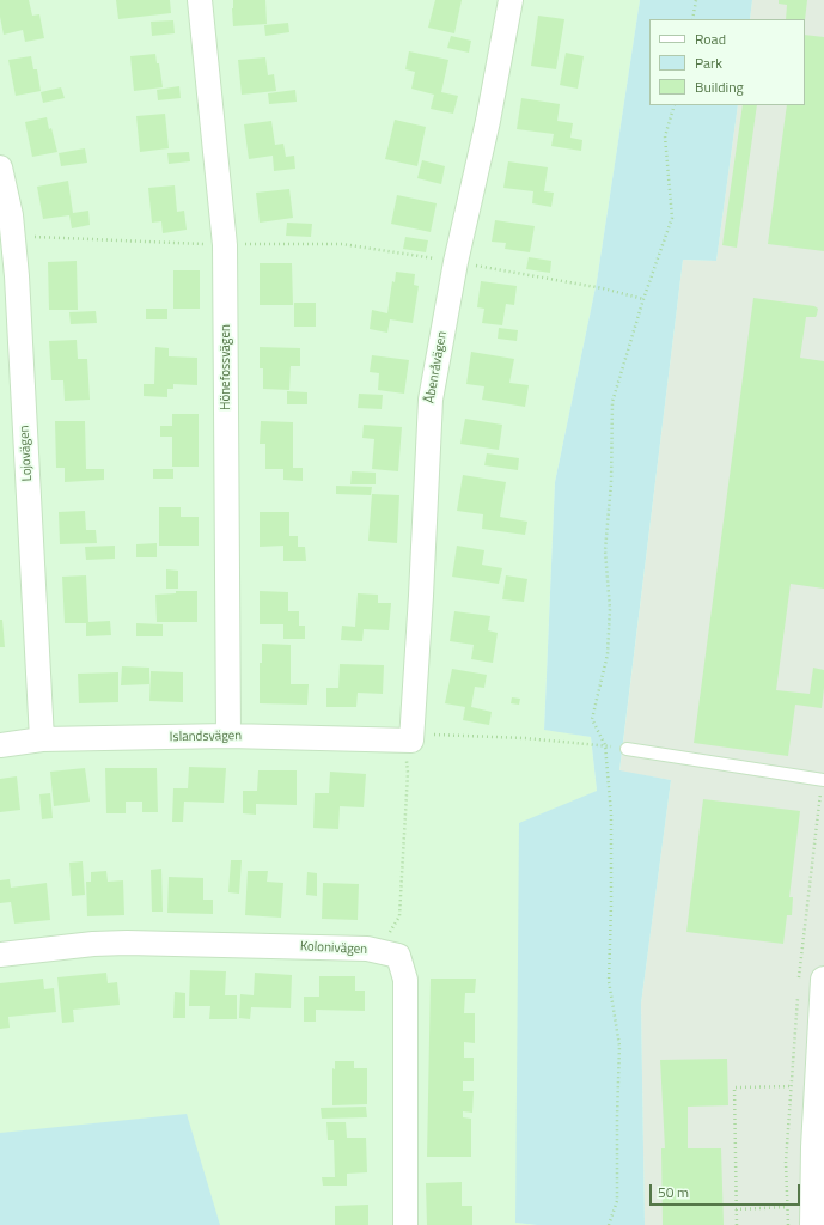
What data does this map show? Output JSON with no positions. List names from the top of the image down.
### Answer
{
  "streets": {
    "street": [
      "Hönefossvägen",
      "Åbenråvägen",
      "Lojovägen",
      "Islandsvägen",
      "Kolonivägen"
    ]
  },
  "crossings": [
    ["Hönefossvägen", "Islandsvägen"],
    ["Åbenråvägen", "Islandsvägen"],
    ["Lojovägen", "Islandsvägen"]
  ],
  "legend": ["Road", "Park", "Building"],
  "scale_bar": "50 m"
}
